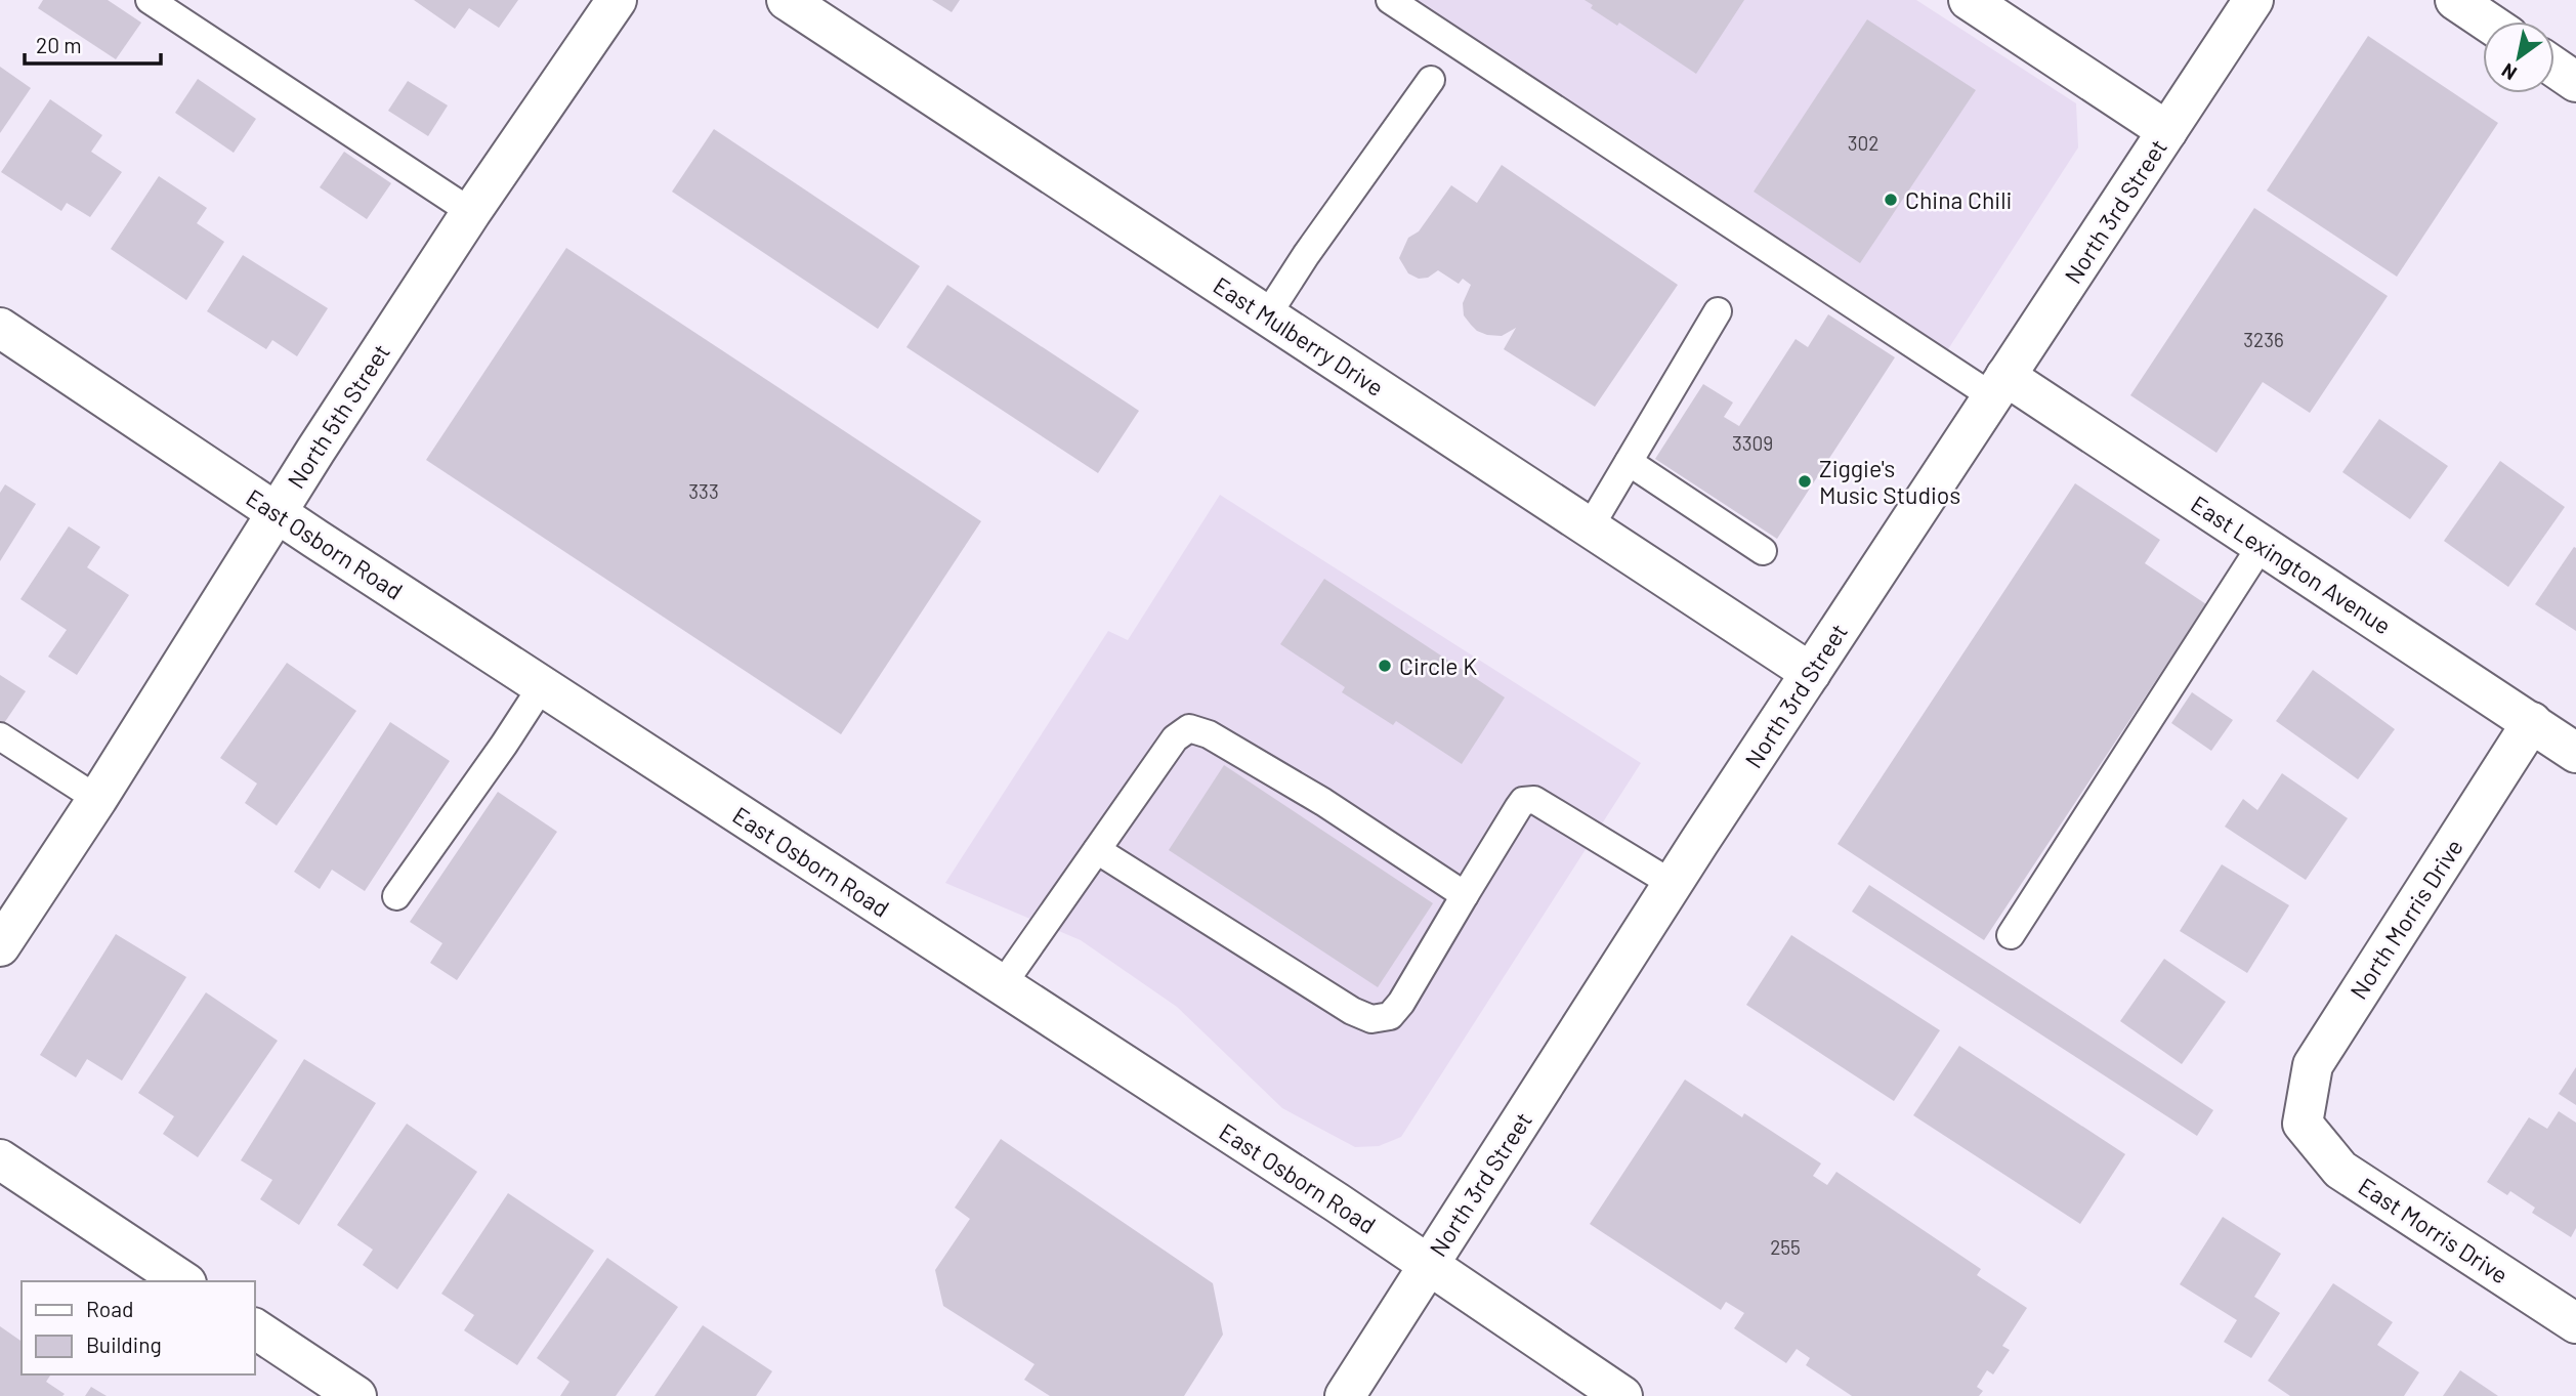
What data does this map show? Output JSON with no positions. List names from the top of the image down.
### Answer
{
  "streets": {
    "street": [
      "North 3rd Street",
      "East Mulberry Drive",
      "North 5th Street",
      "East Osborn Road",
      "East Lexington Avenue",
      "North Morris Drive",
      "East Morris Drive"
    ]
  },
  "crossings": [
    ["North 3rd Street", "East Mulberry Drive"],
    ["North 3rd Street", "East Osborn Road"],
    ["North 3rd Street", "East Lexington Avenue"],
    ["North 5th Street", "East Osborn Road"],
    ["East Lexington Avenue", "North Morris Drive"],
    ["North Morris Drive", "East Morris Drive"]
  ],
  "places": ["China Chili", "Ziggie's Music Studios", "Circle K"],
  "house_numbers": [
    "302",
    "3236",
    "3309",
    "333",
    "255"
  ],
  "legend": ["Road", "Building"],
  "scale_bar": "20 m",
  "north": "bottom left"
}
